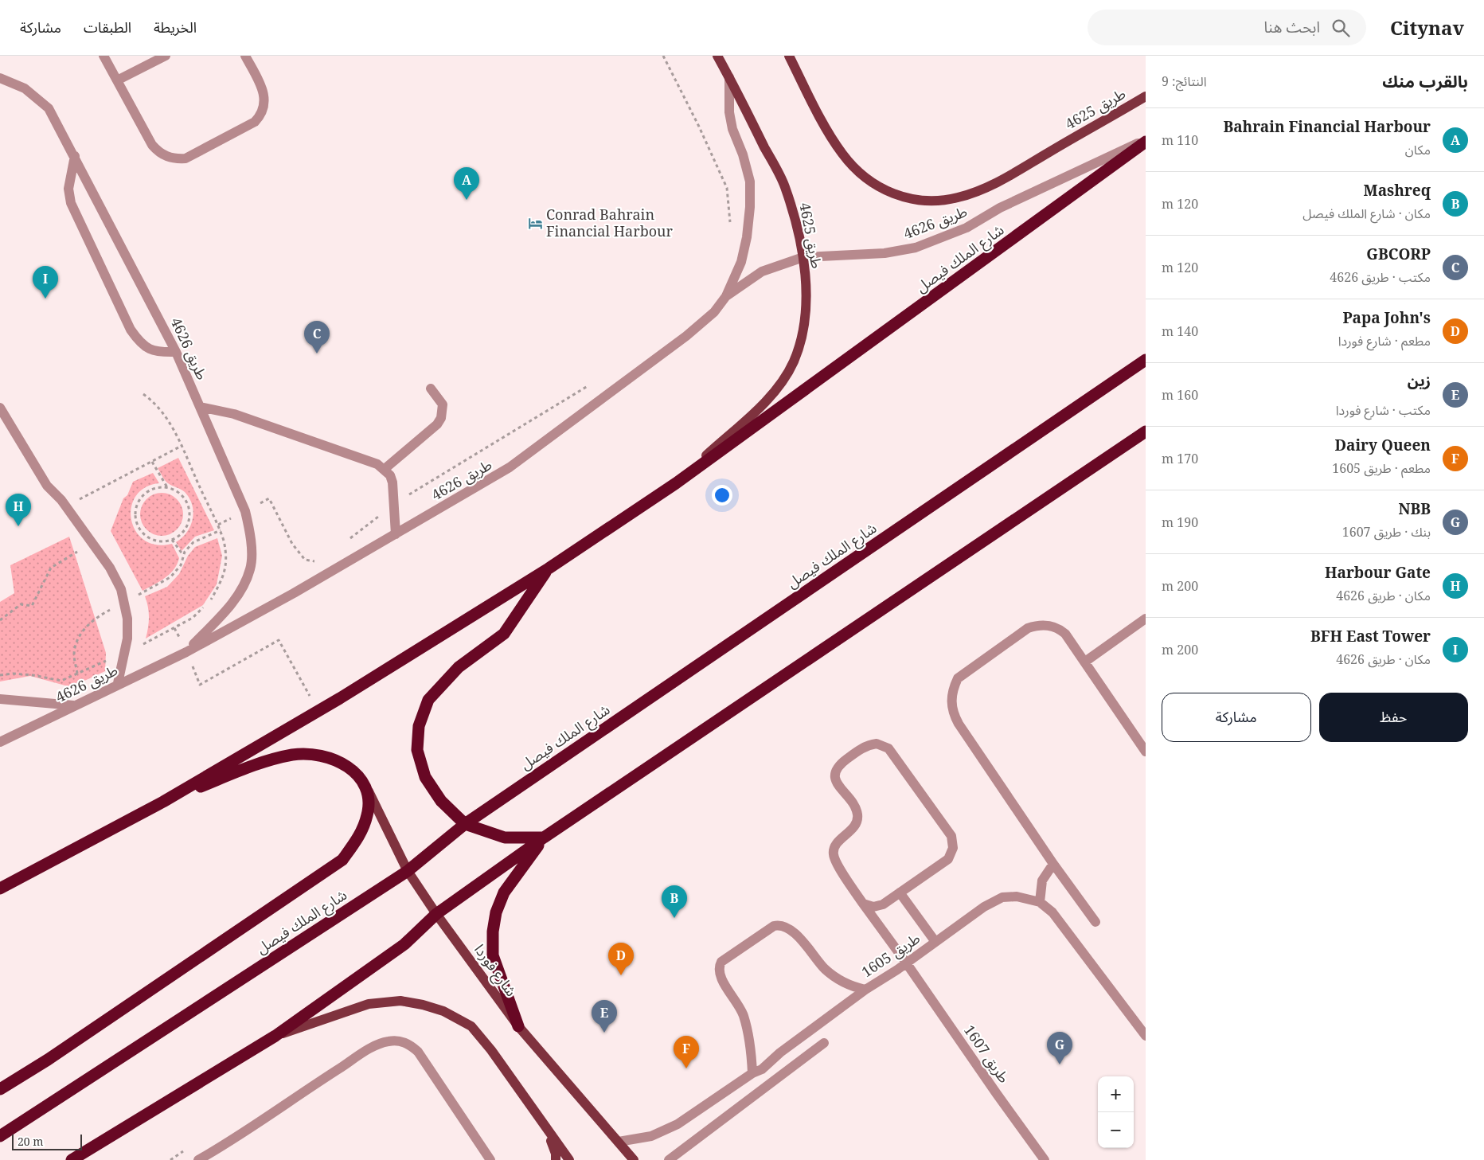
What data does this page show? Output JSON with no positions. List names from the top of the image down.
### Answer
{
  "streets": {
    "highway": ["شارع الملك فيصل"],
    "main road": ["طريق 4625", "شارع فوردا"],
    "street": ["طريق 4626", "طريق 1605", "طريق 1607"]
  },
  "crossings": [
    ["طريق 4625", "طريق 4626"],
    ["طريق 4625", "شارع الملك فيصل"],
    ["طريق 4626", "شارع الملك فيصل"],
    ["شارع الملك فيصل", "شارع فوردا"],
    ["طريق 1605", "شارع فوردا"],
    ["طريق 1605", "طريق 1607"]
  ],
  "places": {
    "hotel": ["Conrad Bahrain Financial Harbour"]
  },
  "scale_bar": "20 m",
  "page": {
    "header": "Citynav",
    "search": "ابحث هنا",
    "nav": ["الخريطة", "الطبقات", "مشاركة"],
    "heading": ["بالقرب منك", "النتائج: 9"],
    "list": [
      {
        "mark": "A",
        "name": "Bahrain Financial Harbour",
        "note": "مكان",
        "value": "110 m"
      },
      {
        "mark": "B",
        "name": "Mashreq",
        "note": "مكان · شارع الملك فيصل",
        "value": "120 m"
      },
      {
        "mark": "C",
        "name": "GBCORP",
        "note": "مكتب · طريق 4626",
        "value": "120 m"
      },
      {
        "mark": "D",
        "name": "Papa John's",
        "note": "مطعم · شارع فوردا",
        "value": "140 m"
      },
      {
        "mark": "E",
        "name": "زين",
        "note": "مكتب · شارع فوردا",
        "value": "160 m"
      },
      {
        "mark": "F",
        "name": "Dairy Queen",
        "note": "مطعم · طريق 1605",
        "value": "170 m"
      },
      {
        "mark": "G",
        "name": "NBB",
        "note": "بنك · طريق 1607",
        "value": "190 m"
      },
      {
        "mark": "H",
        "name": "Harbour Gate",
        "note": "مكان · طريق 4626",
        "value": "200 m"
      },
      {
        "mark": "I",
        "name": "BFH East Tower",
        "note": "مكان · طريق 4626",
        "value": "200 m"
      }
    ],
    "pins": [
      "A",
      "I",
      "C",
      "H",
      "B",
      "D",
      "E",
      "G",
      "F"
    ],
    "buttons": ["حفظ", "مشاركة"],
    "map_buttons": ["+", "−"],
    "scale": "20 m"
  }
}
